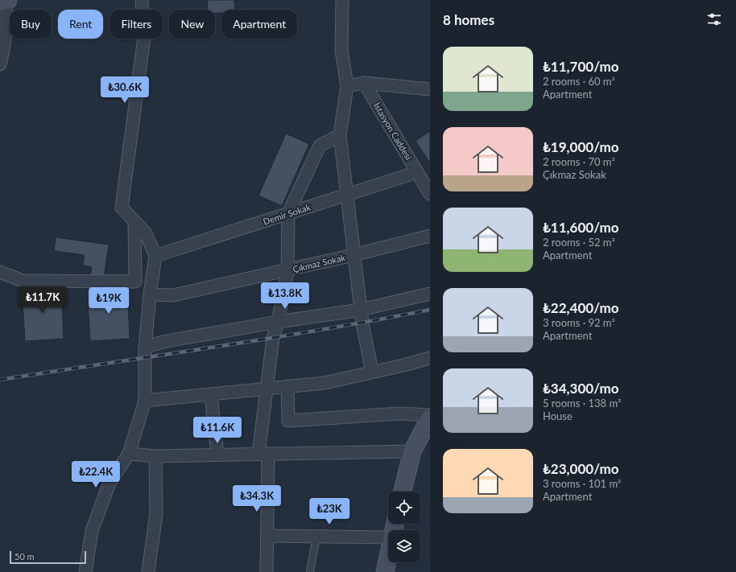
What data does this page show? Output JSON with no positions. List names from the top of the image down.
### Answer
{
  "streets": {
    "street": ["İstasyon Caddesi", "Demir Sokak", "Çıkmaz Sokak"]
  },
  "crossings": [
    ["İstasyon Caddesi", "Demir Sokak"]
  ],
  "scale_bar": "50 m",
  "page": {
    "heading": "8 homes",
    "chip": [
      "Buy",
      "Rent",
      "Filters",
      "New",
      "Apartment"
    ],
    "list": [
      {
        "name": "₺11,700/mo",
        "note": "2 rooms · 60 m² · Apartment"
      },
      {
        "name": "₺19,000/mo",
        "note": "2 rooms · 70 m² · Çıkmaz Sokak"
      },
      {
        "name": "₺11,600/mo",
        "note": "2 rooms · 52 m² · Apartment"
      },
      {
        "name": "₺22,400/mo",
        "note": "3 rooms · 92 m² · Apartment"
      },
      {
        "name": "₺34,300/mo",
        "note": "5 rooms · 138 m² · House"
      },
      {
        "name": "₺23,000/mo",
        "note": "3 rooms · 101 m² · Apartment"
      }
    ],
    "price": [
      "₺30.6K",
      "₺13.8K",
      "₺11.7K",
      "₺19K",
      "₺11.6K",
      "₺22.4K",
      "₺34.3K",
      "₺23K"
    ],
    "scale": "50 m"
  }
}
